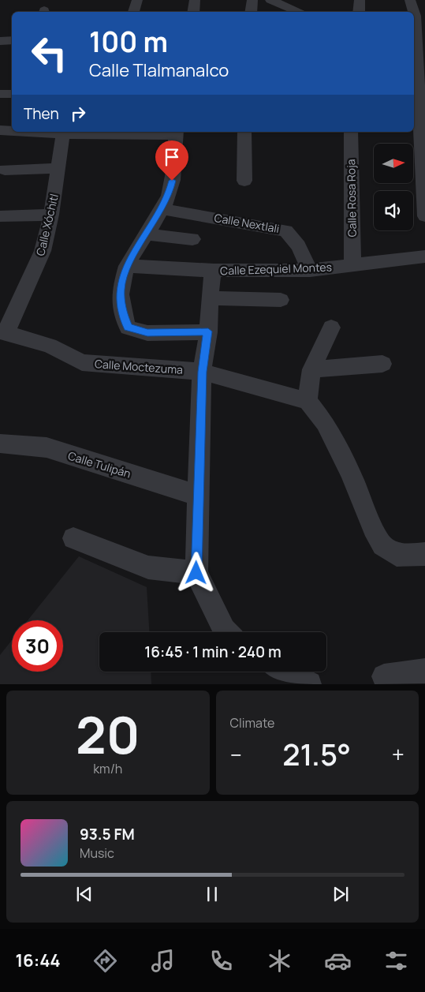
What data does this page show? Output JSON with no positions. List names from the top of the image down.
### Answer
{
  "streets": {
    "street": [
      "Calle Rosa Roja",
      "Calle Nextlali",
      "Calle Xóchitl",
      "Calle Ezequiel Montes",
      "Calle Moctezuma",
      "Calle Tulipán"
    ]
  },
  "crossings": [
    ["Calle Rosa Roja", "Calle Ezequiel Montes"],
    ["Calle Nextlali", "Calle Ezequiel Montes"],
    ["Calle Xóchitl", "Calle Moctezuma"]
  ],
  "north": "right",
  "page": {
    "turn": ["100 m", "Calle Tlalmanalco"],
    "then": "Then",
    "limit": "30",
    "trip": "16:45 · 1 min · 240 m",
    "tile": [
      ["20", "km/h"],
      "Climate"
    ],
    "heat": ["−", "21.5°", "+"],
    "song": ["93.5 FM", "Music"],
    "tabs": "16:44"
  }
}
